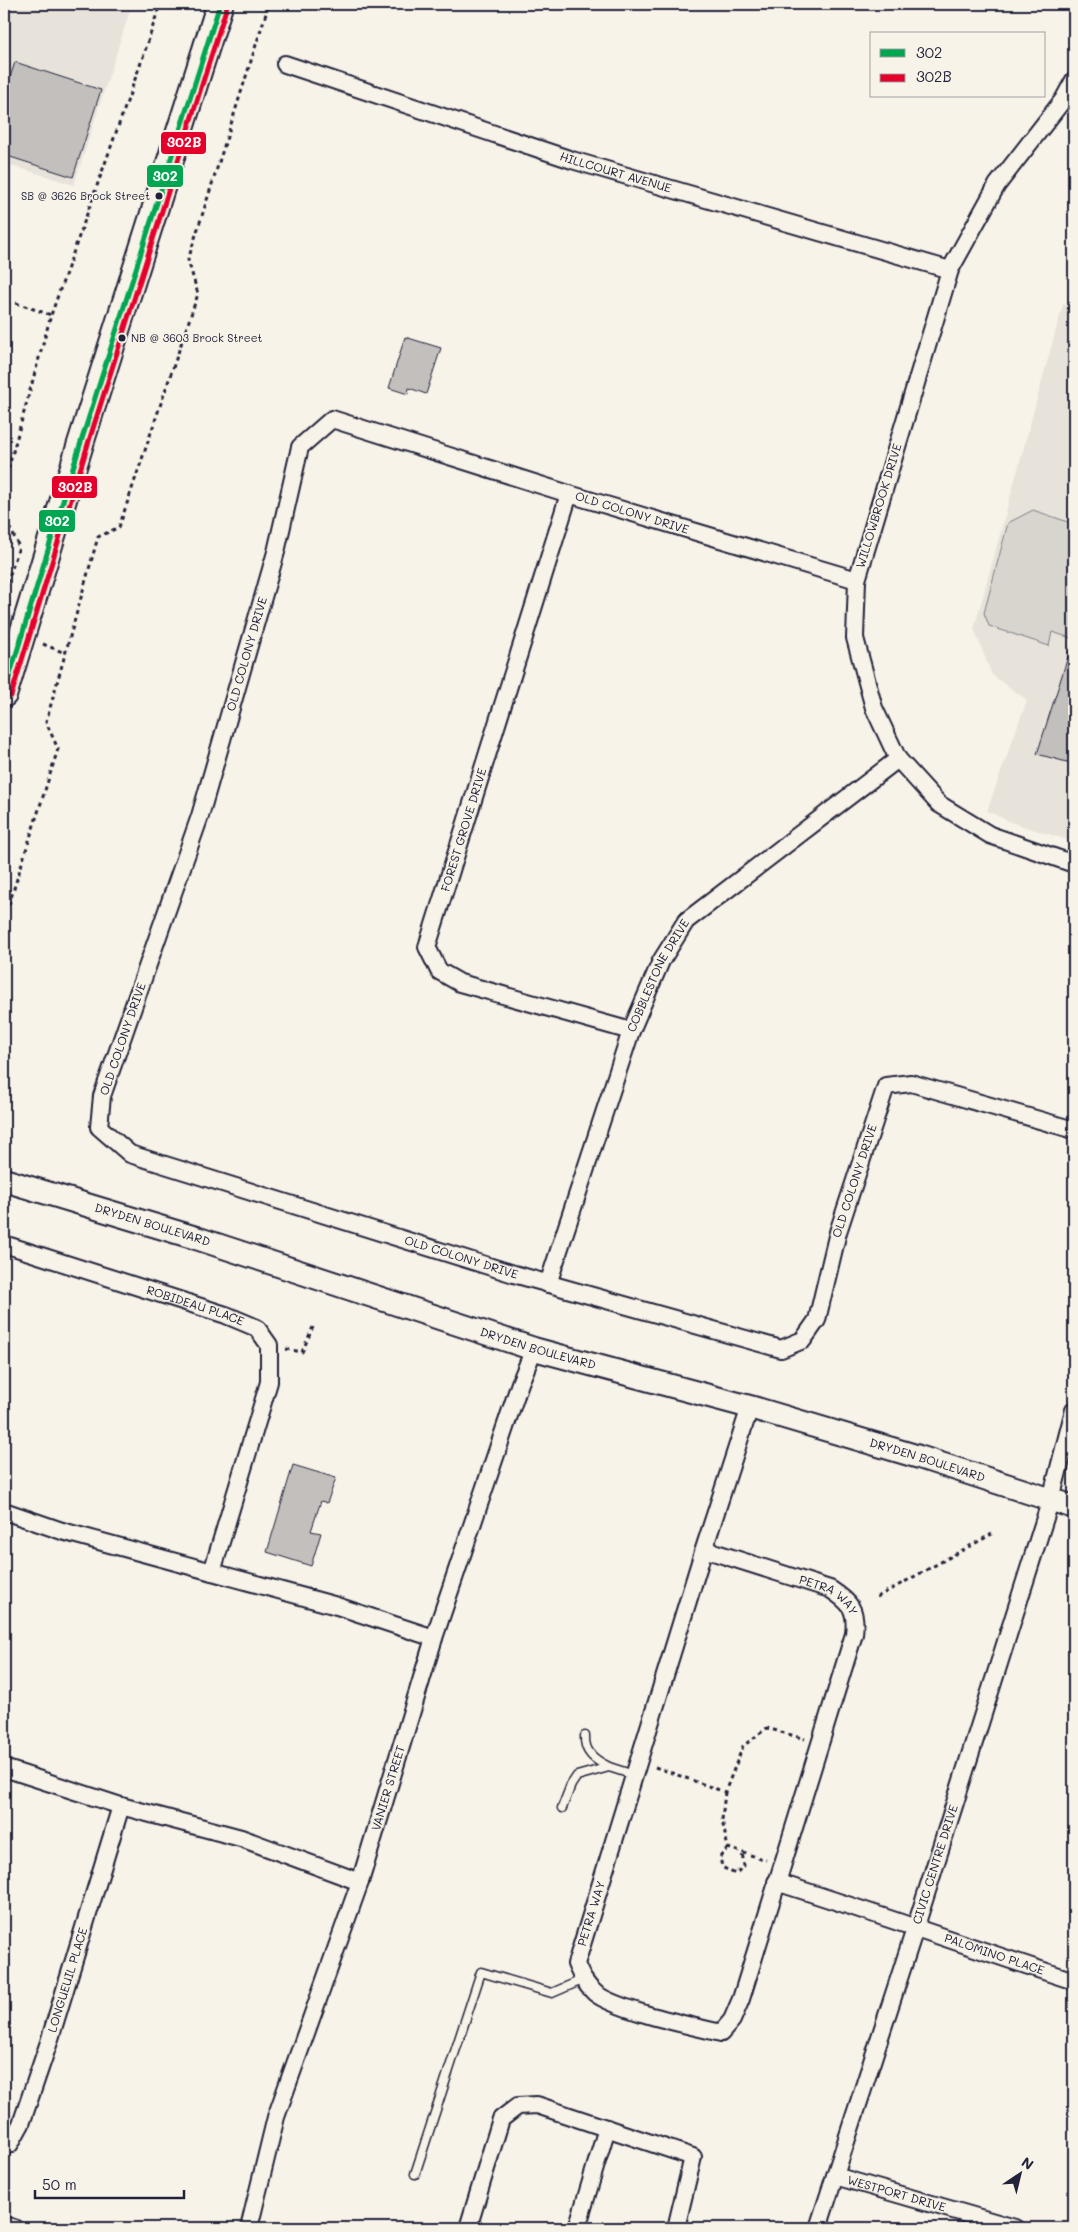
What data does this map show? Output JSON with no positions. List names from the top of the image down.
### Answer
{
  "streets": {
    "street": [
      "HILLCOURT AVENUE",
      "WILLOWBROOK DRIVE",
      "OLD COLONY DRIVE",
      "FOREST GROVE DRIVE",
      "COBBLESTONE DRIVE",
      "DRYDEN BOULEVARD",
      "ROBIDEAU PLACE",
      "PETRA WAY",
      "VANIER STREET",
      "CIVIC CENTRE DRIVE",
      "PALOMINO PLACE",
      "LONGUEUIL PLACE",
      "WESTPORT DRIVE"
    ]
  },
  "crossings": [
    ["HILLCOURT AVENUE", "WILLOWBROOK DRIVE"],
    ["WILLOWBROOK DRIVE", "OLD COLONY DRIVE"],
    ["WILLOWBROOK DRIVE", "COBBLESTONE DRIVE"],
    ["OLD COLONY DRIVE", "FOREST GROVE DRIVE"],
    ["OLD COLONY DRIVE", "COBBLESTONE DRIVE"],
    ["FOREST GROVE DRIVE", "COBBLESTONE DRIVE"],
    ["DRYDEN BOULEVARD", "PETRA WAY"],
    ["DRYDEN BOULEVARD", "VANIER STREET"],
    ["DRYDEN BOULEVARD", "CIVIC CENTRE DRIVE"],
    ["CIVIC CENTRE DRIVE", "PALOMINO PLACE"],
    ["CIVIC CENTRE DRIVE", "WESTPORT DRIVE"]
  ],
  "places": ["SB @ 3626 Brock Street", "NB @ 3603 Brock Street"],
  "lines": ["transit line 302", "transit line 302B"],
  "legend": ["302", "302B"],
  "scale_bar": "50 m",
  "north": "top right"
}
